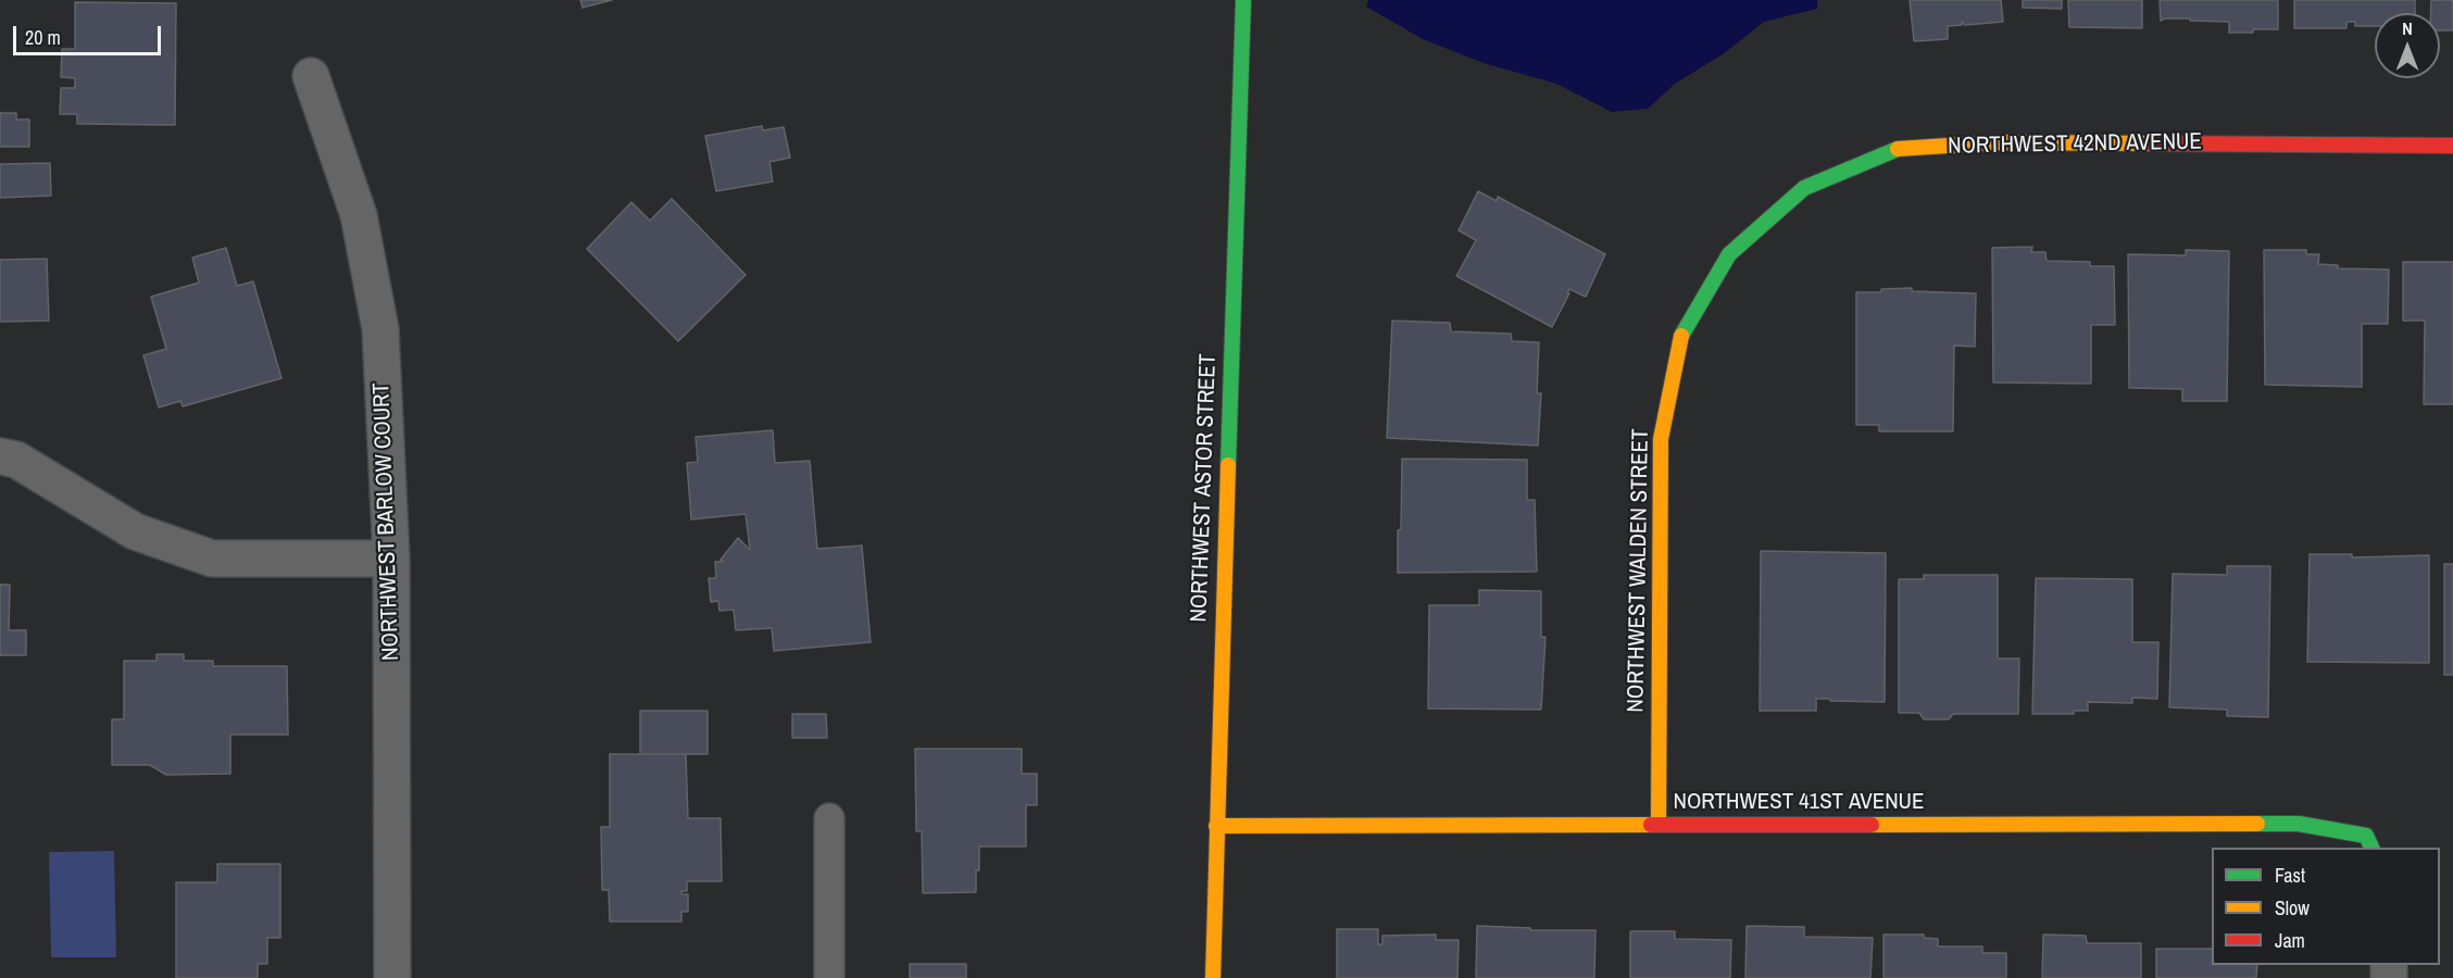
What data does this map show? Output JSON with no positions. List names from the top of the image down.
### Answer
{
  "streets": {
    "street": [
      "NORTHWEST 42ND AVENUE",
      "NORTHWEST ASTOR STREET",
      "NORTHWEST BARLOW COURT",
      "NORTHWEST WALDEN STREET",
      "NORTHWEST 41ST AVENUE"
    ]
  },
  "crossings": [
    ["NORTHWEST 42ND AVENUE", "NORTHWEST WALDEN STREET"],
    ["NORTHWEST ASTOR STREET", "NORTHWEST 41ST AVENUE"],
    ["NORTHWEST WALDEN STREET", "NORTHWEST 41ST AVENUE"]
  ],
  "legend": ["Fast", "Slow", "Jam"],
  "scale_bar": "20 m",
  "north": "top"
}
